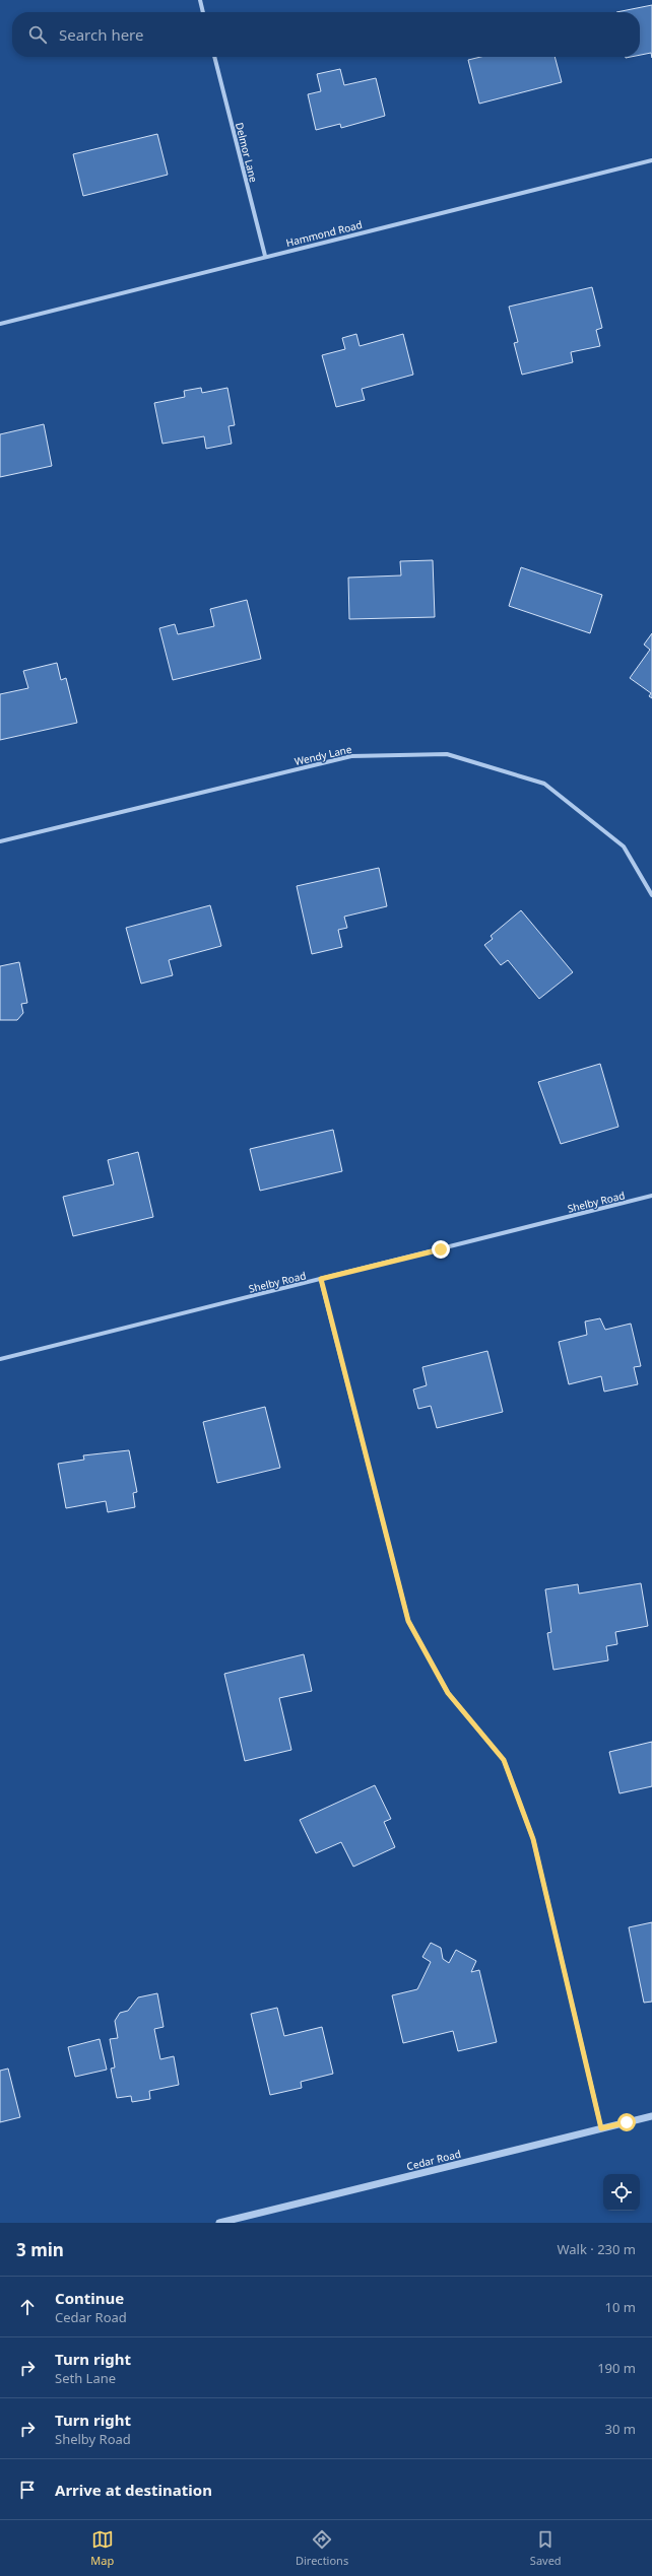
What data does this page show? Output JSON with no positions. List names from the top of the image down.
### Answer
{
  "streets": {
    "street": [
      "Delmor Lane",
      "Hammond Road",
      "Wendy Lane",
      "Shelby Road",
      "Cedar Road"
    ]
  },
  "crossings": [
    ["Delmor Lane", "Hammond Road"]
  ],
  "page": {
    "search": "Search here",
    "heading": ["3 min", "Walk · 230 m"],
    "list": [
      ["Continue", "Cedar Road", "10 m"],
      ["Turn right", "Seth Lane", "190 m"],
      ["Turn right", "Shelby Road", "30 m"],
      "Arrive at destination"
    ],
    "nav": ["Map", "Directions", "Saved"]
  }
}
